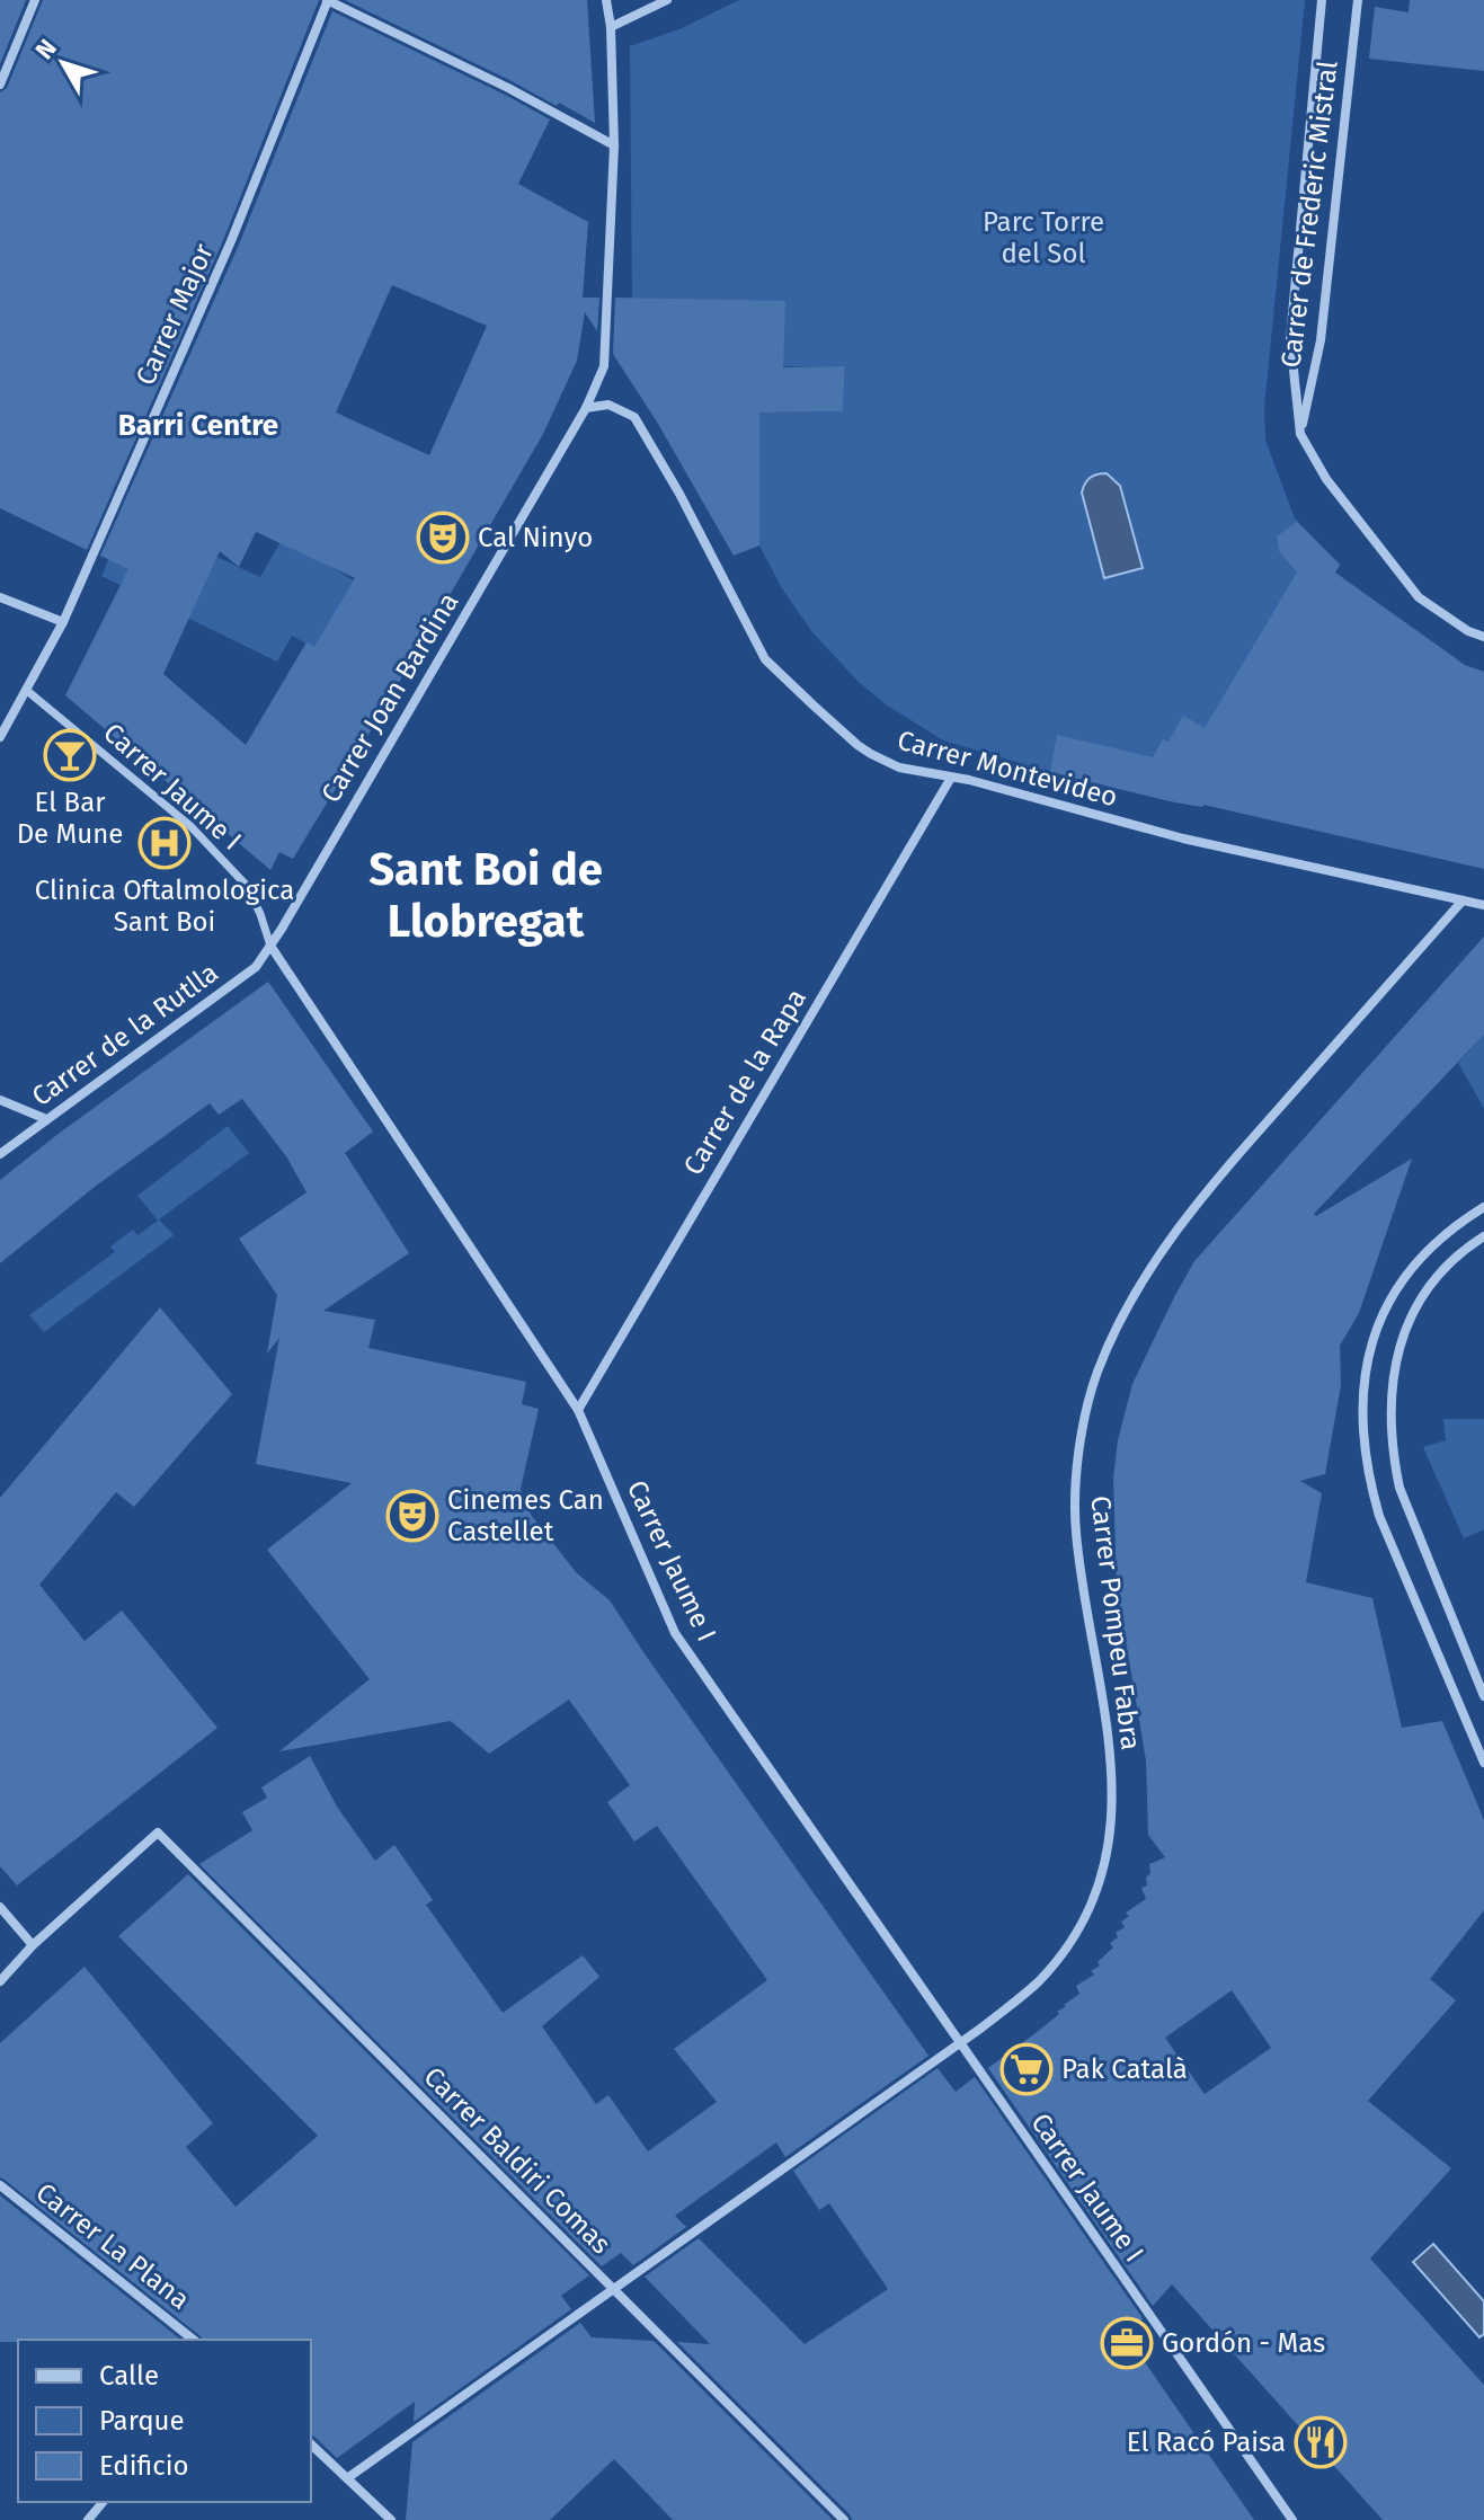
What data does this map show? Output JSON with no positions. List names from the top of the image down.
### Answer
{
  "streets": {
    "street": [
      "Carrer de Frederic Mistral",
      "Carrer Major",
      "Carrer Joan Bardina",
      "Carrer Montevideo",
      "Carrer Jaume I",
      "Carrer de la Rutlla",
      "Carrer de la Rapa",
      "Carrer Pompeu Fabra",
      "Carrer Baldiri Comas",
      "Carrer La Plana"
    ]
  },
  "crossings": [
    ["Carrer Major", "Carrer Jaume I"],
    ["Carrer Joan Bardina", "Carrer Montevideo"],
    ["Carrer Joan Bardina", "Carrer Jaume I"],
    ["Carrer Joan Bardina", "Carrer de la Rutlla"],
    ["Carrer Montevideo", "Carrer de la Rapa"],
    ["Carrer Montevideo", "Carrer Pompeu Fabra"],
    ["Carrer Jaume I", "Carrer de la Rutlla"],
    ["Carrer Jaume I", "Carrer de la Rapa"],
    ["Carrer Jaume I", "Carrer Pompeu Fabra"],
    ["Carrer Pompeu Fabra", "Carrer Baldiri Comas"]
  ],
  "districts": ["Barri Centre", "Sant Boi de Llobregat"],
  "parks": ["Parc Torre del Sol"],
  "places": {
    "theatre": ["Cal Ninyo", "Cinemes Can Castellet"],
    "bar": ["El Bar De Mune"],
    "hospital": ["Clinica Oftalmologica Sant Boi"],
    "supermarket": ["Pak Català"],
    "office": ["Gordón - Mas"],
    "restaurant": ["El Racó Paisa"]
  },
  "legend": ["Calle", "Parque", "Edificio"],
  "north": "top left"
}
